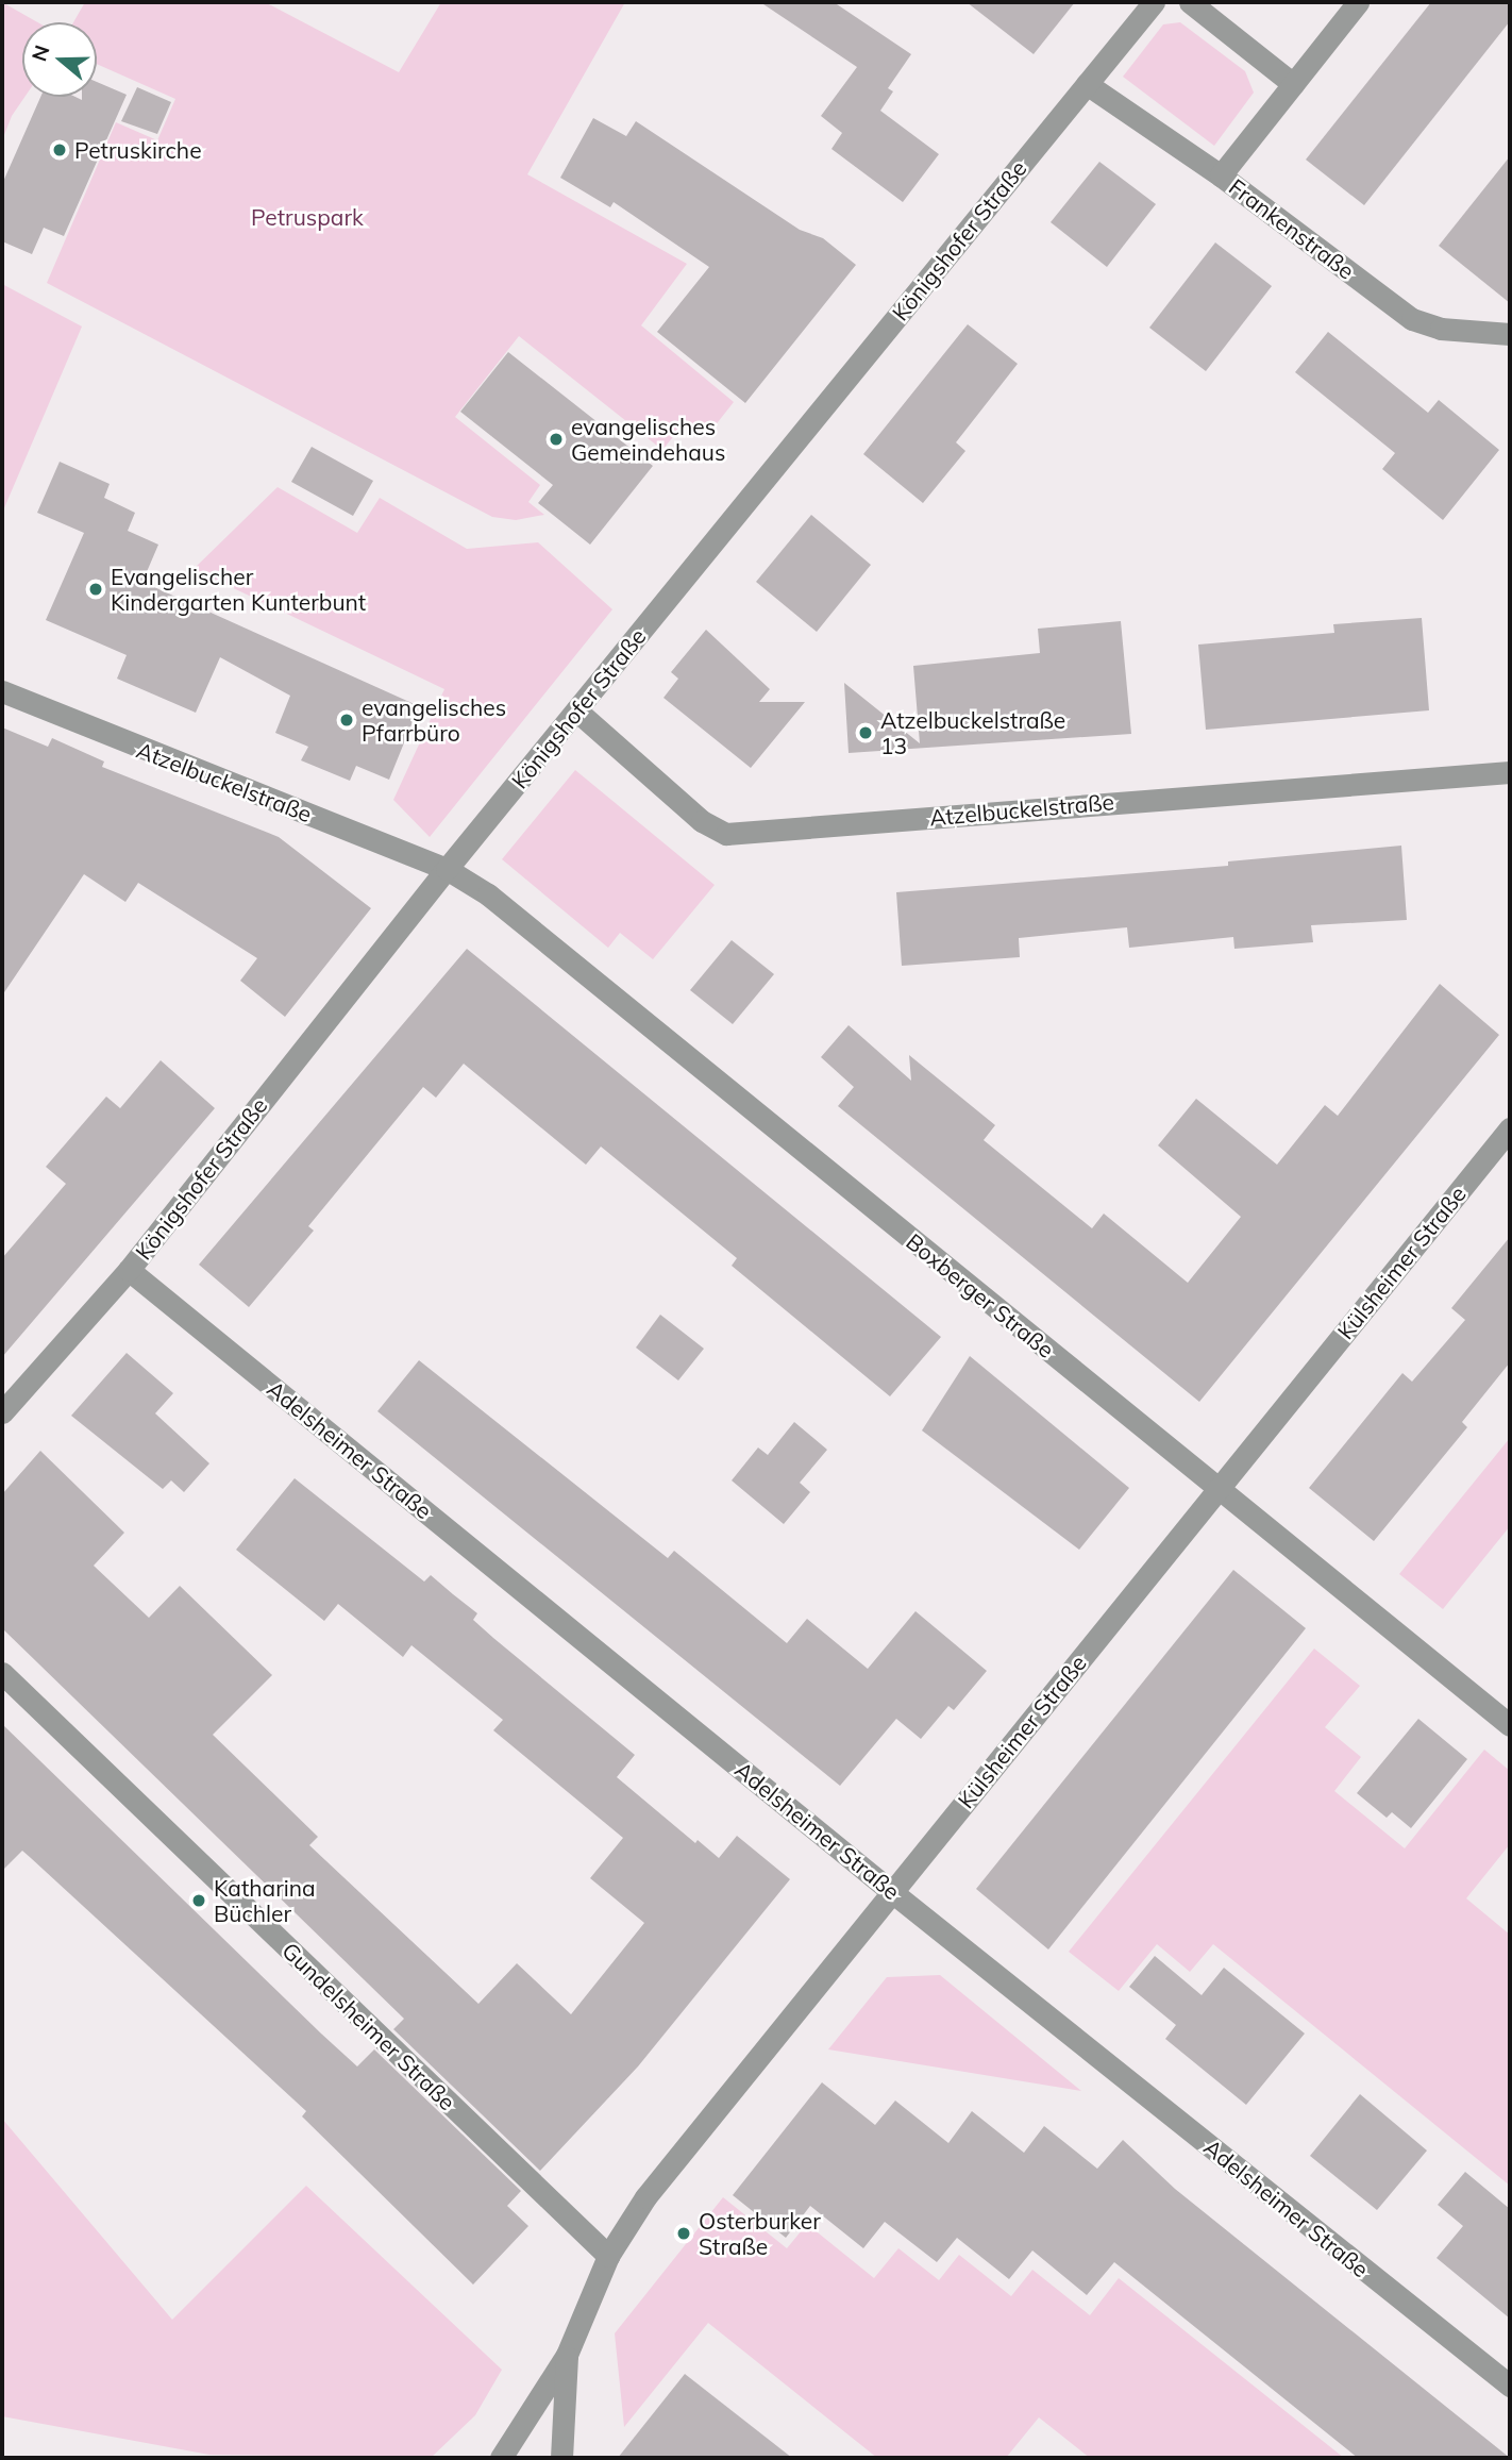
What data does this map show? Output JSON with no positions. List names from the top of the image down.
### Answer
{
  "streets": {
    "street": [
      "Frankenstraße",
      "Königshofer Straße",
      "Atzelbuckelstraße",
      "Külsheimer Straße",
      "Boxberger Straße",
      "Adelsheimer Straße",
      "Gundelsheimer Straße"
    ]
  },
  "crossings": [
    ["Frankenstraße", "Königshofer Straße"],
    ["Königshofer Straße", "Atzelbuckelstraße"],
    ["Königshofer Straße", "Boxberger Straße"],
    ["Königshofer Straße", "Adelsheimer Straße"],
    ["Atzelbuckelstraße", "Boxberger Straße"],
    ["Külsheimer Straße", "Boxberger Straße"],
    ["Külsheimer Straße", "Adelsheimer Straße"],
    ["Külsheimer Straße", "Gundelsheimer Straße"]
  ],
  "parks": ["Petruspark"],
  "places": [
    "Petruskirche",
    "evangelisches Gemeindehaus",
    "Evangelischer Kindergarten Kunterbunt",
    "evangelisches Pfarrbüro",
    "Atzelbuckelstraße 13",
    "Katharina Büchler",
    "Osterburker Straße"
  ],
  "north": "left"
}
